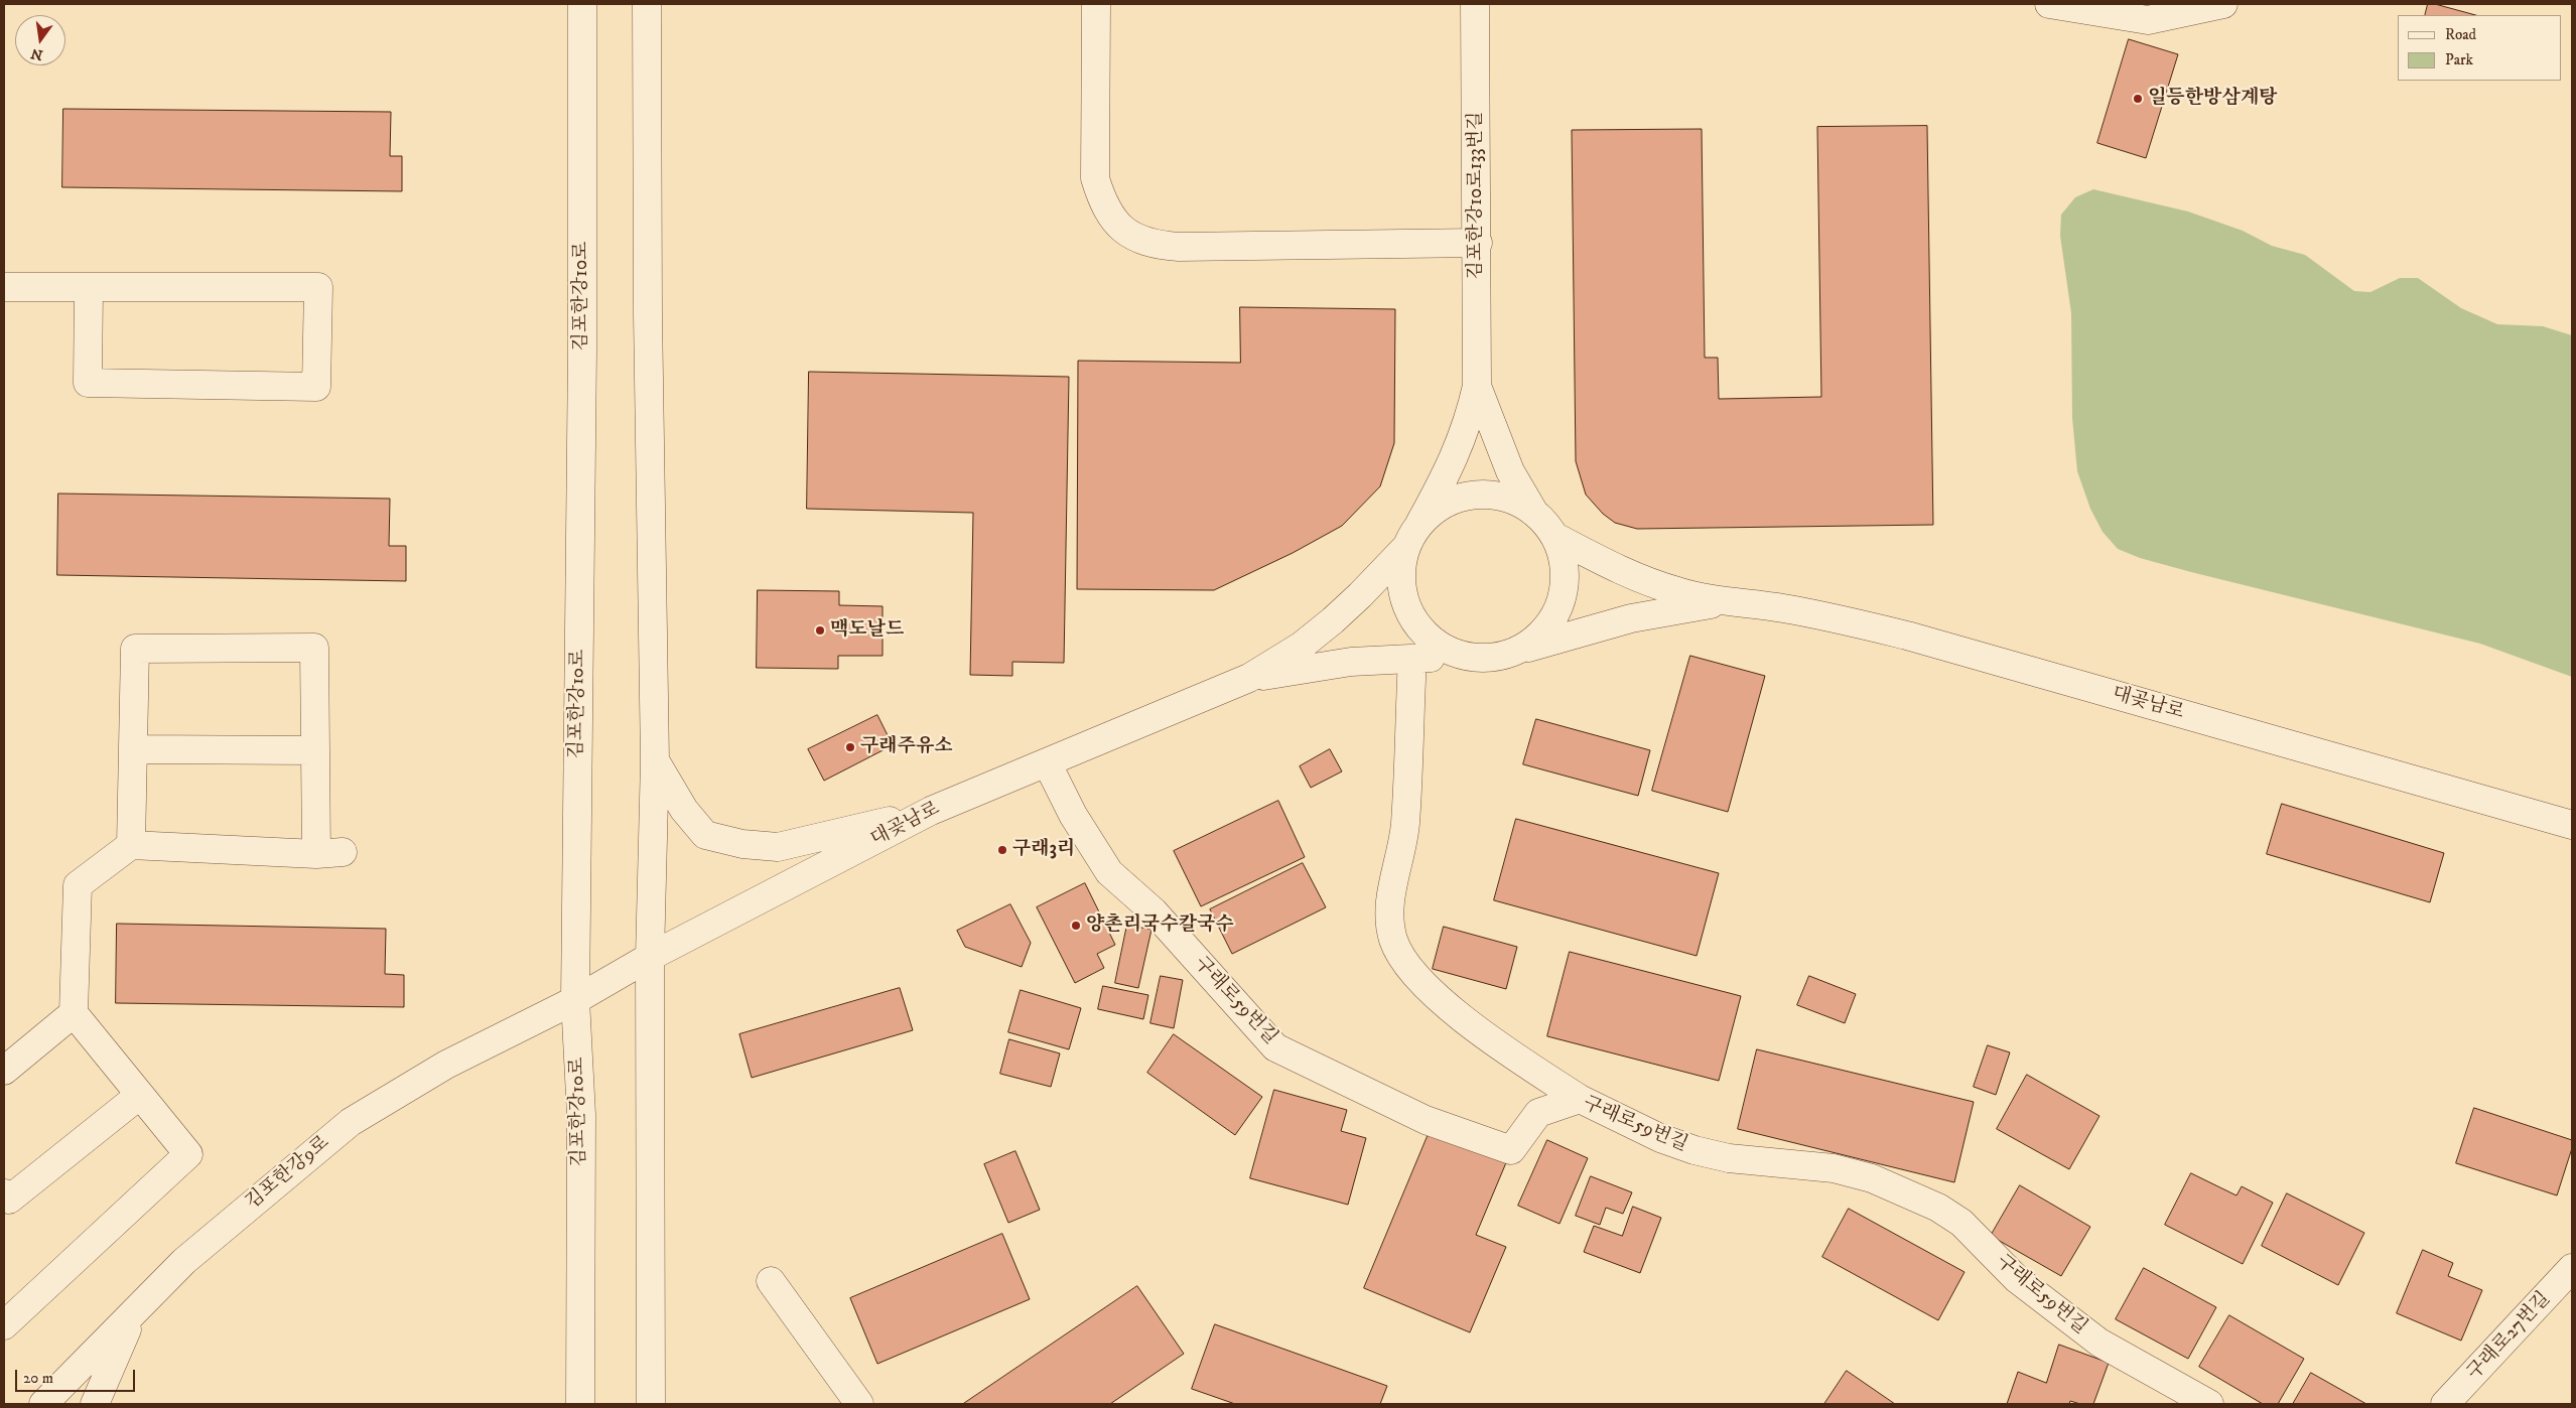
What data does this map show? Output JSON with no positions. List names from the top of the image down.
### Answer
{
  "streets": {
    "street": [
      "김포한강10로133번길",
      "김포한강10로",
      "대곶남로",
      "구래로59번길",
      "김포한강9로",
      "구래로27번길"
    ]
  },
  "crossings": [
    ["김포한강10로", "대곶남로"],
    ["김포한강10로", "김포한강9로"],
    ["대곶남로", "구래로59번길"],
    ["대곶남로", "김포한강9로"]
  ],
  "places": [
    "일등한방삼계탕",
    "맥도날드",
    "구래주유소",
    "구래3리",
    "양촌리국수칼국수"
  ],
  "legend": ["Road", "Park"],
  "scale_bar": "20 m",
  "north": "bottom"
}
